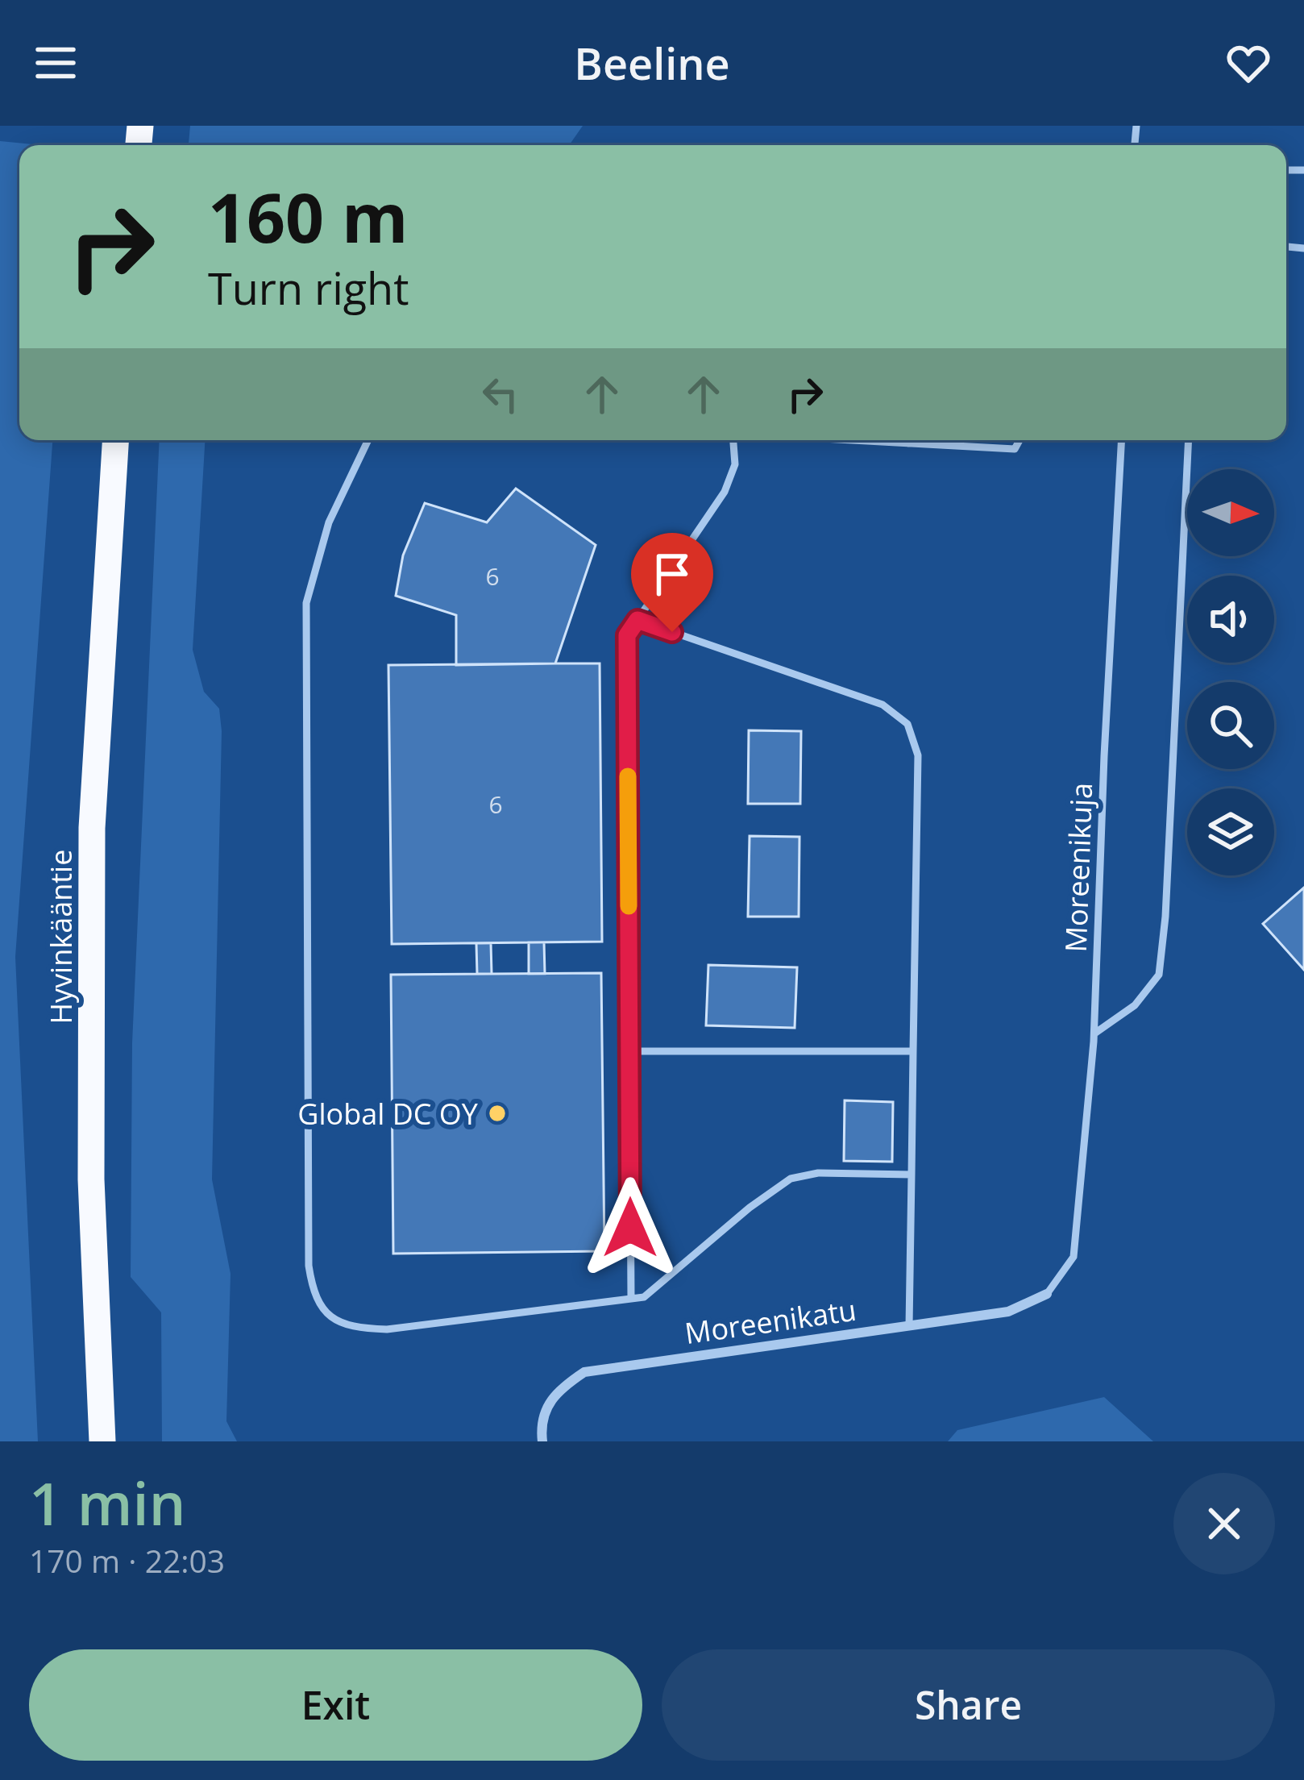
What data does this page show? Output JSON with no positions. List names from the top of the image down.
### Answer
{
  "streets": {
    "highway": ["Hyvinkääntie"],
    "street": ["Moreenikatu"],
    "lane": ["Moreenikuja"]
  },
  "crossings": [
    ["Moreenikuja", "Moreenikatu"]
  ],
  "places": ["Global DC OY"],
  "house_numbers": ["6", "6"],
  "north": "right",
  "page": {
    "header": "Beeline",
    "turn": ["160 m", "Turn right"],
    "heading": ["1 min", "170 m · 22:03"],
    "buttons": ["Exit", "Share"]
  }
}
